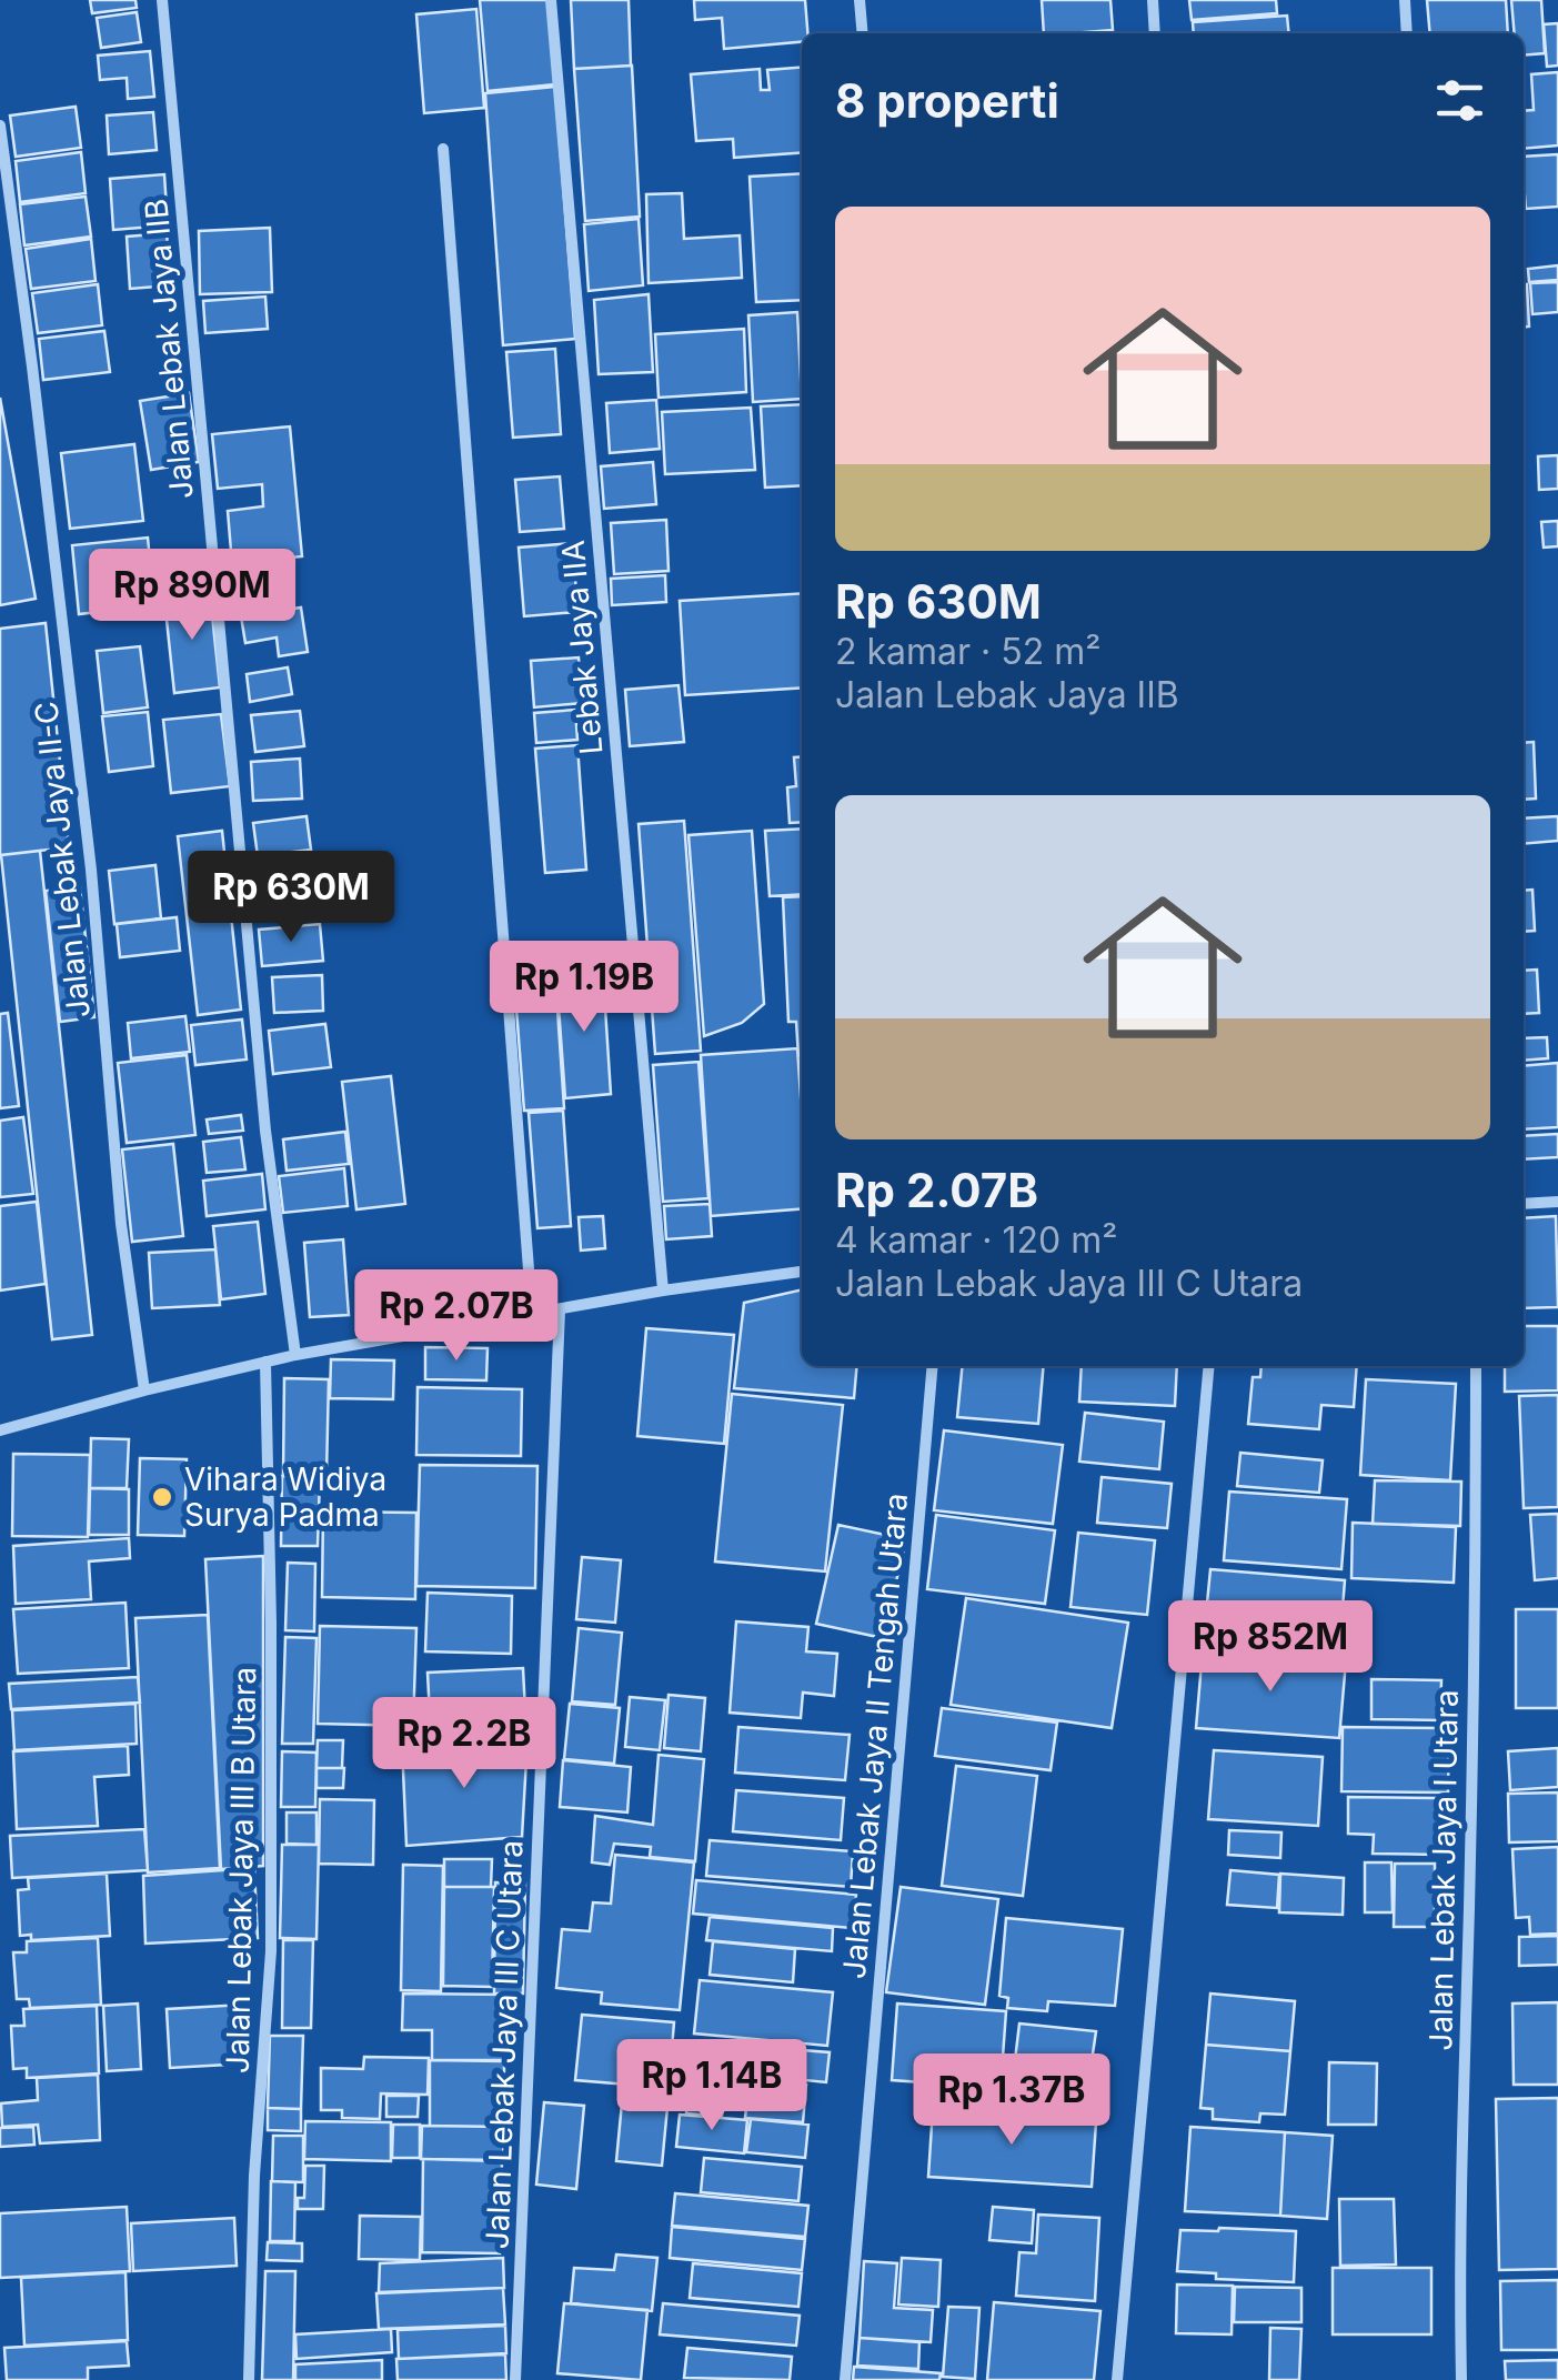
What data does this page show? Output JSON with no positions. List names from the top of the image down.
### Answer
{
  "streets": {
    "street": [
      "Jalan Lebak Jaya IIB",
      "Lebak Jaya IIA",
      "Jalan Lebak Jaya II-C",
      "Jalan Lebak Jaya II Tengah Utara",
      "Jalan Lebak Jaya III B Utara",
      "Jalan Lebak Jaya I Utara",
      "Jalan Lebak Jaya III C Utara"
    ]
  },
  "places": ["Vihara Widiya Surya Padma"],
  "page": {
    "heading": "8 properti",
    "list": [
      {
        "name": "Rp 630M",
        "note": "2 kamar · 52 m² · Jalan Lebak Jaya IIB"
      },
      {
        "name": "Rp 2.07B",
        "note": "4 kamar · 120 m² · Jalan Lebak Jaya III C Utara"
      }
    ],
    "price": [
      "Rp 890M",
      "Rp 630M",
      "Rp 1.19B",
      "Rp 2.07B",
      "Rp 852M",
      "Rp 2.2B",
      "Rp 1.14B",
      "Rp 1.37B"
    ]
  }
}
